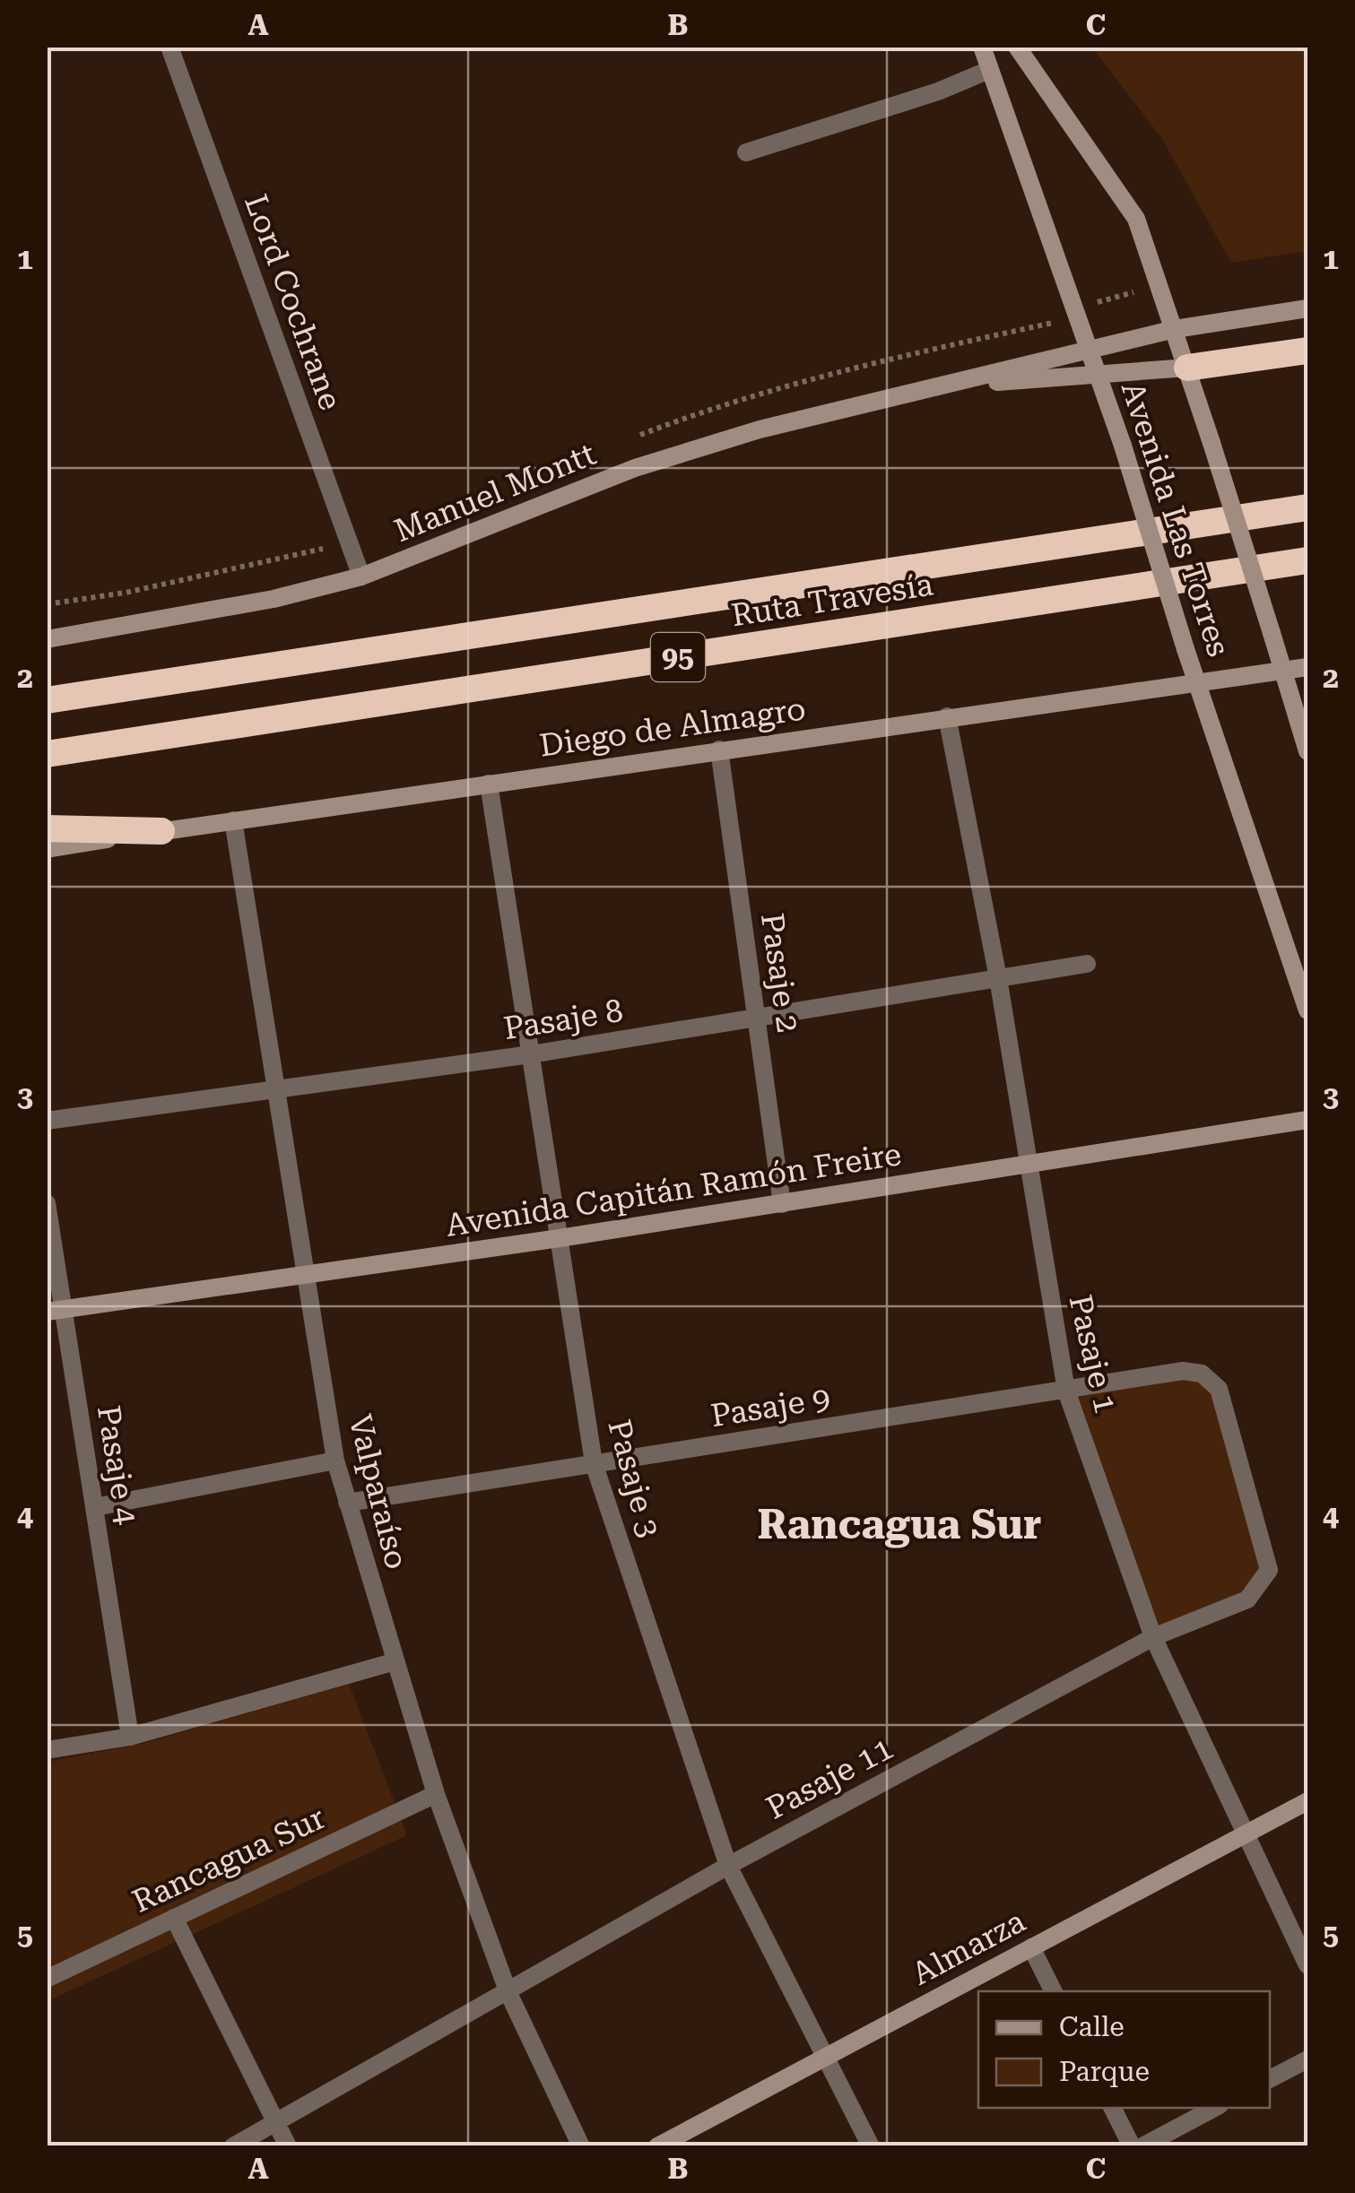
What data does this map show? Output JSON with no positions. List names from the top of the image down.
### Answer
{
  "streets": {
    "highway": ["Ruta Travesía", "95"],
    "main road": [
      "Manuel Montt",
      "Avenida Las Torres",
      "Diego de Almagro",
      "Avenida Capitán Ramón Freire",
      "Almarza"
    ],
    "street": [
      "Lord Cochrane",
      "Pasaje 2",
      "Pasaje 8",
      "Pasaje 1",
      "Pasaje 9",
      "Pasaje 4",
      "Pasaje 3",
      "Valparaíso",
      "Pasaje 11",
      "Rancagua Sur"
    ]
  },
  "crossings": [
    ["Lord Cochrane", "Manuel Montt"],
    ["Manuel Montt", "Avenida Las Torres"],
    ["Avenida Las Torres", "Diego de Almagro"],
    ["Diego de Almagro", "Pasaje 2"],
    ["Diego de Almagro", "Pasaje 1"],
    ["Diego de Almagro", "Pasaje 3"],
    ["Diego de Almagro", "Valparaíso"],
    ["Pasaje 2", "Pasaje 8"],
    ["Pasaje 2", "Avenida Capitán Ramón Freire"],
    ["Pasaje 8", "Pasaje 1"],
    ["Pasaje 8", "Pasaje 3"],
    ["Pasaje 8", "Valparaíso"],
    ["Avenida Capitán Ramón Freire", "Pasaje 1"],
    ["Avenida Capitán Ramón Freire", "Pasaje 4"],
    ["Avenida Capitán Ramón Freire", "Pasaje 3"],
    ["Avenida Capitán Ramón Freire", "Valparaíso"],
    ["Pasaje 1", "Pasaje 9"],
    ["Pasaje 1", "Pasaje 11"],
    ["Pasaje 1", "Almarza"],
    ["Pasaje 9", "Pasaje 3"],
    ["Pasaje 9", "Valparaíso"],
    ["Pasaje 9", "Pasaje 11"],
    ["Pasaje 3", "Pasaje 11"],
    ["Pasaje 3", "Almarza"],
    ["Valparaíso", "Pasaje 11"],
    ["Valparaíso", "Rancagua Sur"]
  ],
  "districts": ["Rancagua Sur"],
  "legend": ["Calle", "Parque"],
  "grid": {
    "columns": ["A", "B", "C"],
    "rows": [
      "1",
      "2",
      "3",
      "4",
      "5"
    ]
  }
}
